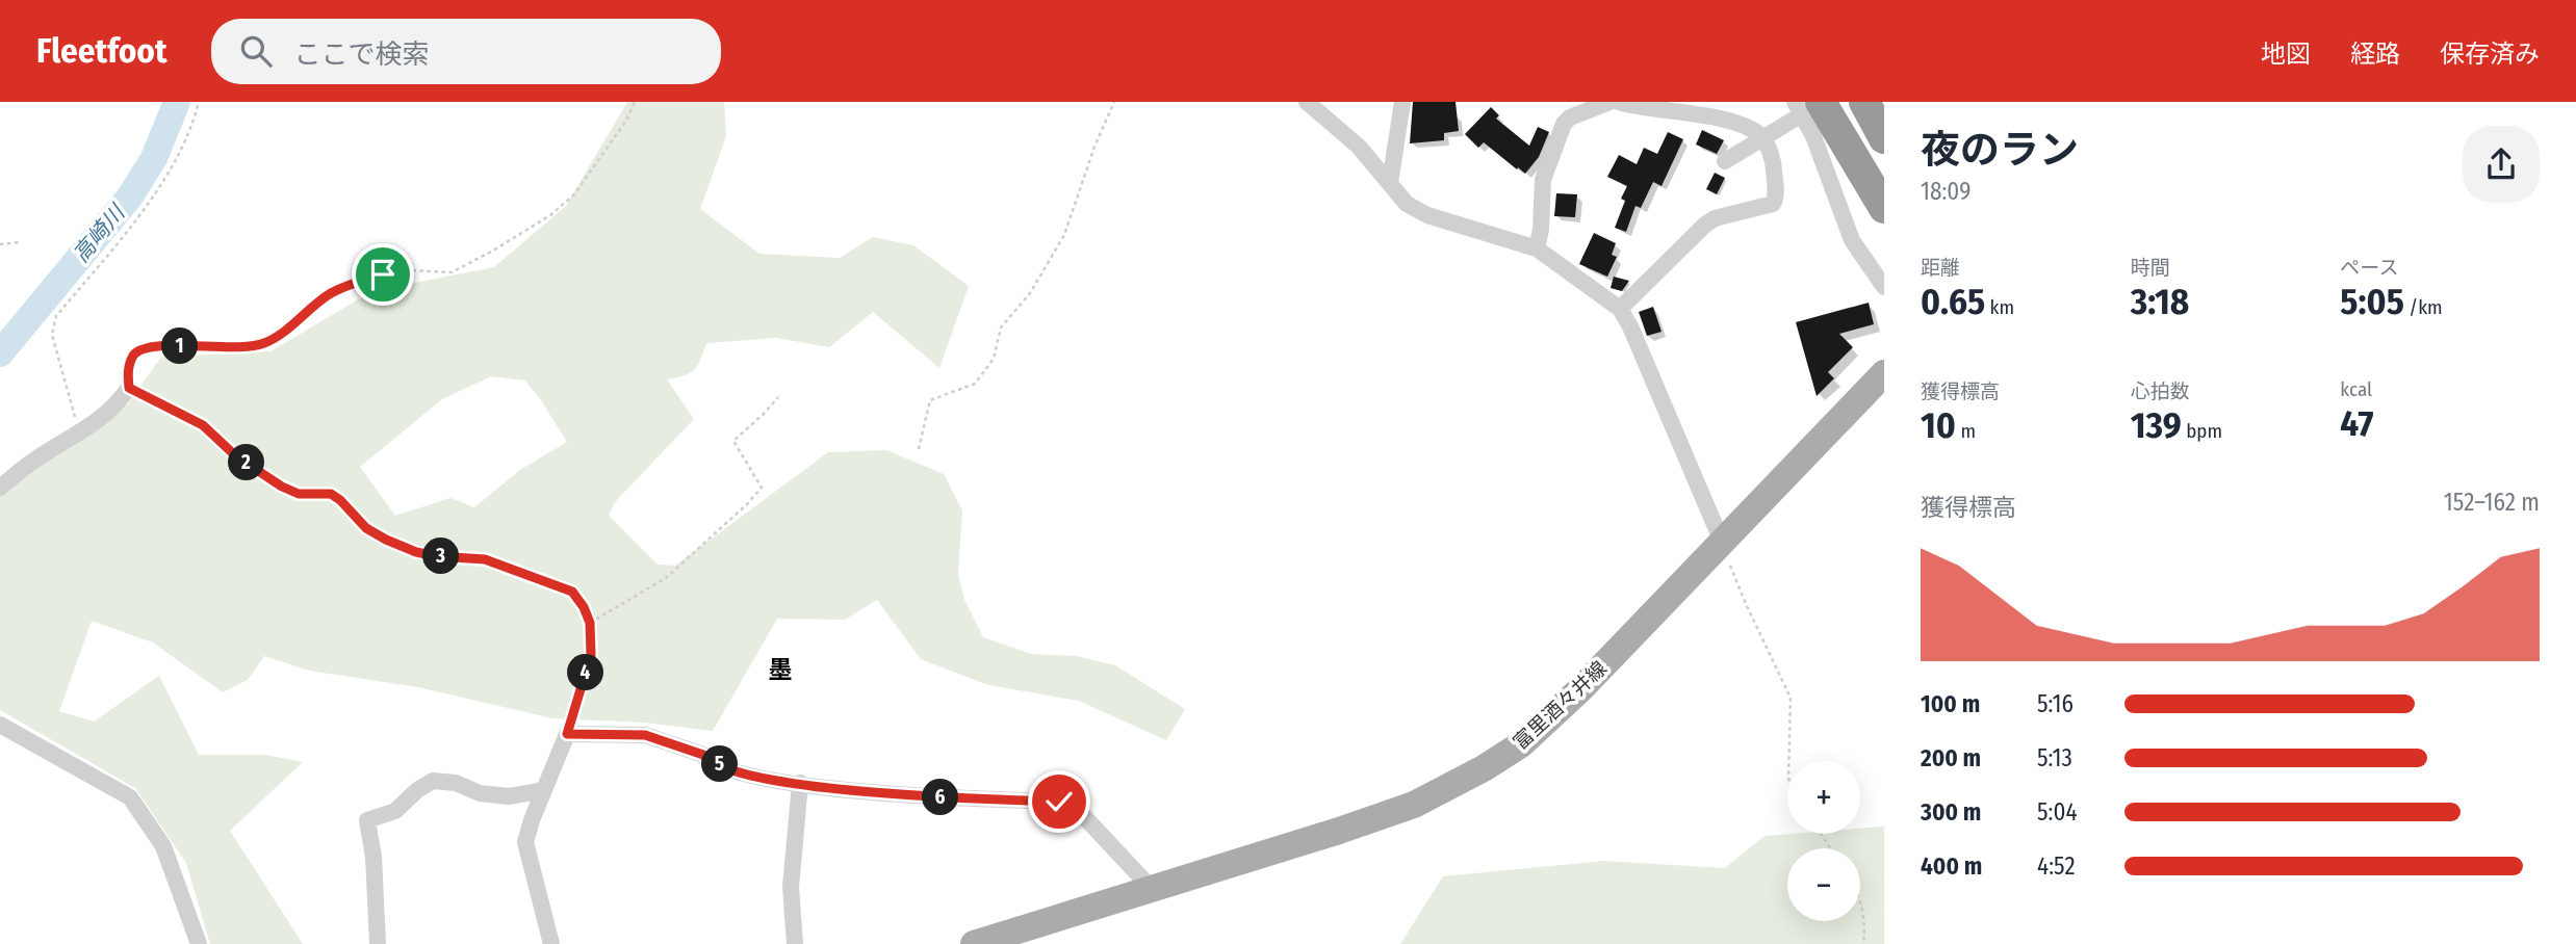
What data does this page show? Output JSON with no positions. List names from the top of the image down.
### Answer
{
  "streets": {
    "main road": ["富里酒々井線"]
  },
  "districts": ["墨"],
  "water": ["高崎川"],
  "page": {
    "header": "Fleetfoot",
    "search": "ここで検索",
    "nav": ["地図", "経路", "保存済み"],
    "heading": ["夜のラン", "18:09"],
    "stats": [
      ["距離", "0.65 km"],
      ["時間", "3:18"],
      ["ペース", "5:05 /km"],
      ["獲得標高", "10 m"],
      ["心拍数", "139 bpm"],
      ["kcal", "47"]
    ],
    "pins": [
      "1",
      "2",
      "3",
      "4",
      "5",
      "6"
    ],
    "chart": ["獲得標高", "152–162 m"],
    "list": [
      {
        "name": "100 m",
        "note": "5:16"
      },
      {
        "name": "200 m",
        "note": "5:13"
      },
      {
        "name": "300 m",
        "note": "5:04"
      },
      {
        "name": "400 m",
        "note": "4:52"
      }
    ],
    "map_buttons": ["+", "−"]
  }
}
